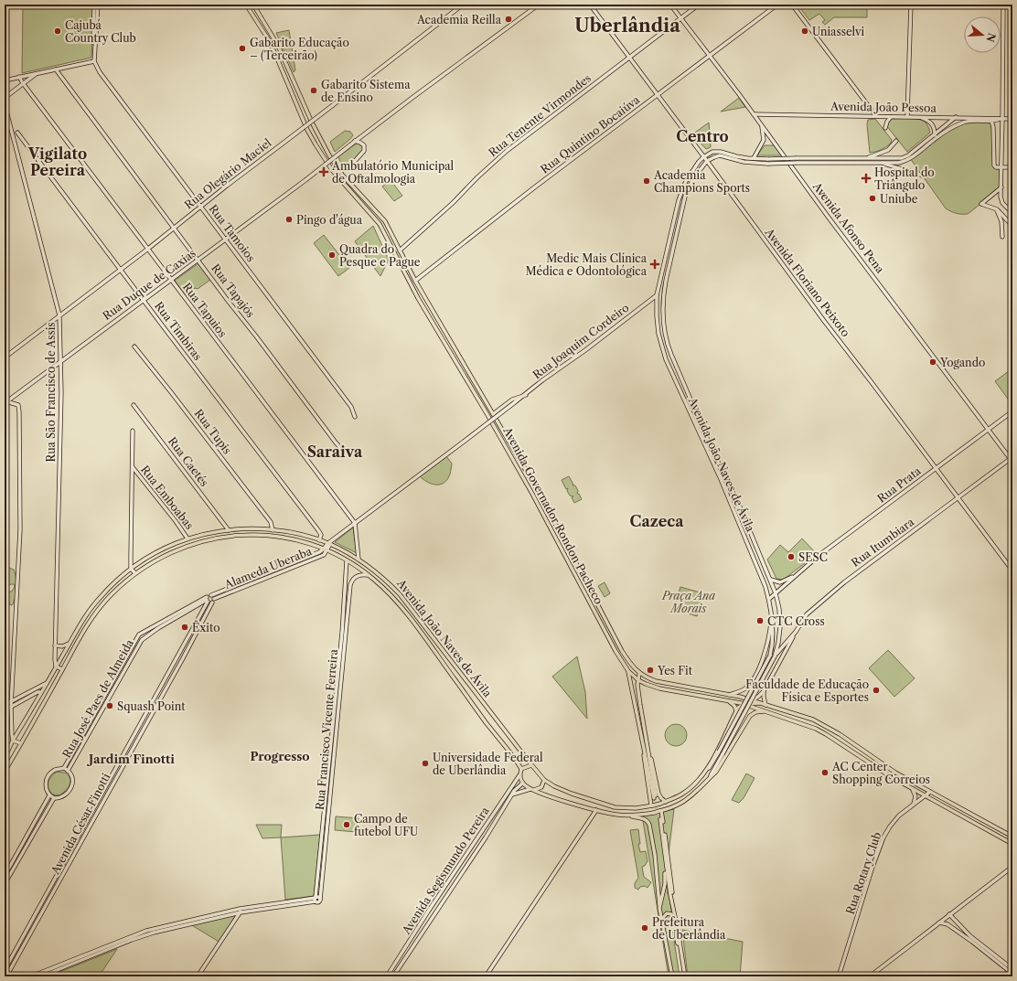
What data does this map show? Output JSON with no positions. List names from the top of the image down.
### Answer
{
  "streets": {
    "main road": ["Avenida João Naves de Ávila", "Avenida Governador Rondon Pacheco"],
    "street": [
      "Avenida João Pessoa",
      "Rua Tenente Virmondes",
      "Rua Quintino Bocaiúva",
      "Rua Olegário Maciel",
      "Avenida Afonso Pena",
      "Rua Tamoios",
      "Avenida Floriano Peixoto",
      "Rua Duque de Caxias",
      "Rua Tapajós",
      "Rua Tapuios",
      "Rua Timbiras",
      "Rua Joaquim Cordeiro",
      "Rua São Francisco de Assis",
      "Rua Tupis",
      "Rua Caetés",
      "Rua Prata",
      "Rua Emboabas",
      "Rua Itumbiara",
      "Alameda Uberaba",
      "Rua José Paes de Almeida",
      "Rua Francisco Vicente Ferreira",
      "Avenida César Finotti",
      "Avenida Segismundo Pereira",
      "Rua Rotary Club"
    ]
  },
  "crossings": [
    ["Avenida João Pessoa", "Avenida Afonso Pena"],
    ["Rua Tenente Virmondes", "Avenida Afonso Pena"],
    ["Rua Tenente Virmondes", "Avenida Floriano Peixoto"],
    ["Rua Tenente Virmondes", "Avenida Governador Rondon Pacheco"],
    ["Rua Quintino Bocaiúva", "Avenida Afonso Pena"],
    ["Rua Quintino Bocaiúva", "Avenida Floriano Peixoto"],
    ["Rua Quintino Bocaiúva", "Avenida Governador Rondon Pacheco"],
    ["Rua Olegário Maciel", "Rua Tamoios"],
    ["Rua Olegário Maciel", "Rua Tapajós"],
    ["Rua Olegário Maciel", "Rua Tapuios"],
    ["Rua Olegário Maciel", "Rua Timbiras"],
    ["Rua Olegário Maciel", "Rua São Francisco de Assis"],
    ["Avenida Afonso Pena", "Rua Prata"],
    ["Avenida Afonso Pena", "Rua Itumbiara"],
    ["Rua Tamoios", "Rua Duque de Caxias"],
    ["Avenida Floriano Peixoto", "Avenida João Naves de Ávila"],
    ["Avenida Floriano Peixoto", "Rua Prata"],
    ["Avenida Floriano Peixoto", "Rua Itumbiara"],
    ["Rua Duque de Caxias", "Rua Tapajós"],
    ["Rua Duque de Caxias", "Rua Tapuios"],
    ["Rua Duque de Caxias", "Rua Timbiras"],
    ["Rua Duque de Caxias", "Rua São Francisco de Assis"],
    ["Rua Tapuios", "Rua Joaquim Cordeiro"],
    ["Rua Timbiras", "Avenida João Naves de Ávila"],
    ["Rua Joaquim Cordeiro", "Avenida João Naves de Ávila"],
    ["Rua São Francisco de Assis", "Avenida João Naves de Ávila"],
    ["Rua Tupis", "Avenida João Naves de Ávila"],
    ["Rua Caetés", "Avenida João Naves de Ávila"],
    ["Avenida João Naves de Ávila", "Rua Prata"],
    ["Avenida João Naves de Ávila", "Rua Emboabas"],
    ["Avenida João Naves de Ávila", "Avenida Governador Rondon Pacheco"],
    ["Avenida João Naves de Ávila", "Rua Itumbiara"],
    ["Avenida João Naves de Ávila", "Alameda Uberaba"],
    ["Avenida João Naves de Ávila", "Rua Francisco Vicente Ferreira"],
    ["Avenida João Naves de Ávila", "Avenida Segismundo Pereira"],
    ["Avenida Governador Rondon Pacheco", "Rua Rotary Club"],
    ["Alameda Uberaba", "Rua José Paes de Almeida"],
    ["Alameda Uberaba", "Avenida César Finotti"]
  ],
  "districts": [
    "Uberlândia",
    "Centro",
    "Vigilato Pereira",
    "Saraiva",
    "Cazeca",
    "Progresso",
    "Jardim Finotti"
  ],
  "parks": ["Praça Ana Morais"],
  "places": {
    "other": [
      "Academia Reilla",
      "Cajubá Country Club",
      "Uniasselvi",
      "Gabarito Educação – (Terceirão)",
      "Gabarito Sistema de Ensino",
      "Academia Champions Sports",
      "Uniube",
      "Pingo d'água",
      "Quadra do Pesque e Pague",
      "Yogando",
      "SESC",
      "CTC Cross",
      "Êxito",
      "Yes Fit",
      "Faculdade de Educação Física e Esportes",
      "Squash Point",
      "Universidade Federal de Uberlândia",
      "AC Center Shopping Correios",
      "Campo de futebol UFU",
      "Prefeitura de Uberlândia"
    ],
    "health": ["Ambulatório Municipal de Oftalmologia", "Hospital do Triângulo", "Medic Mais Clínica Médica e Odontológica"]
  },
  "north": "right"
}
